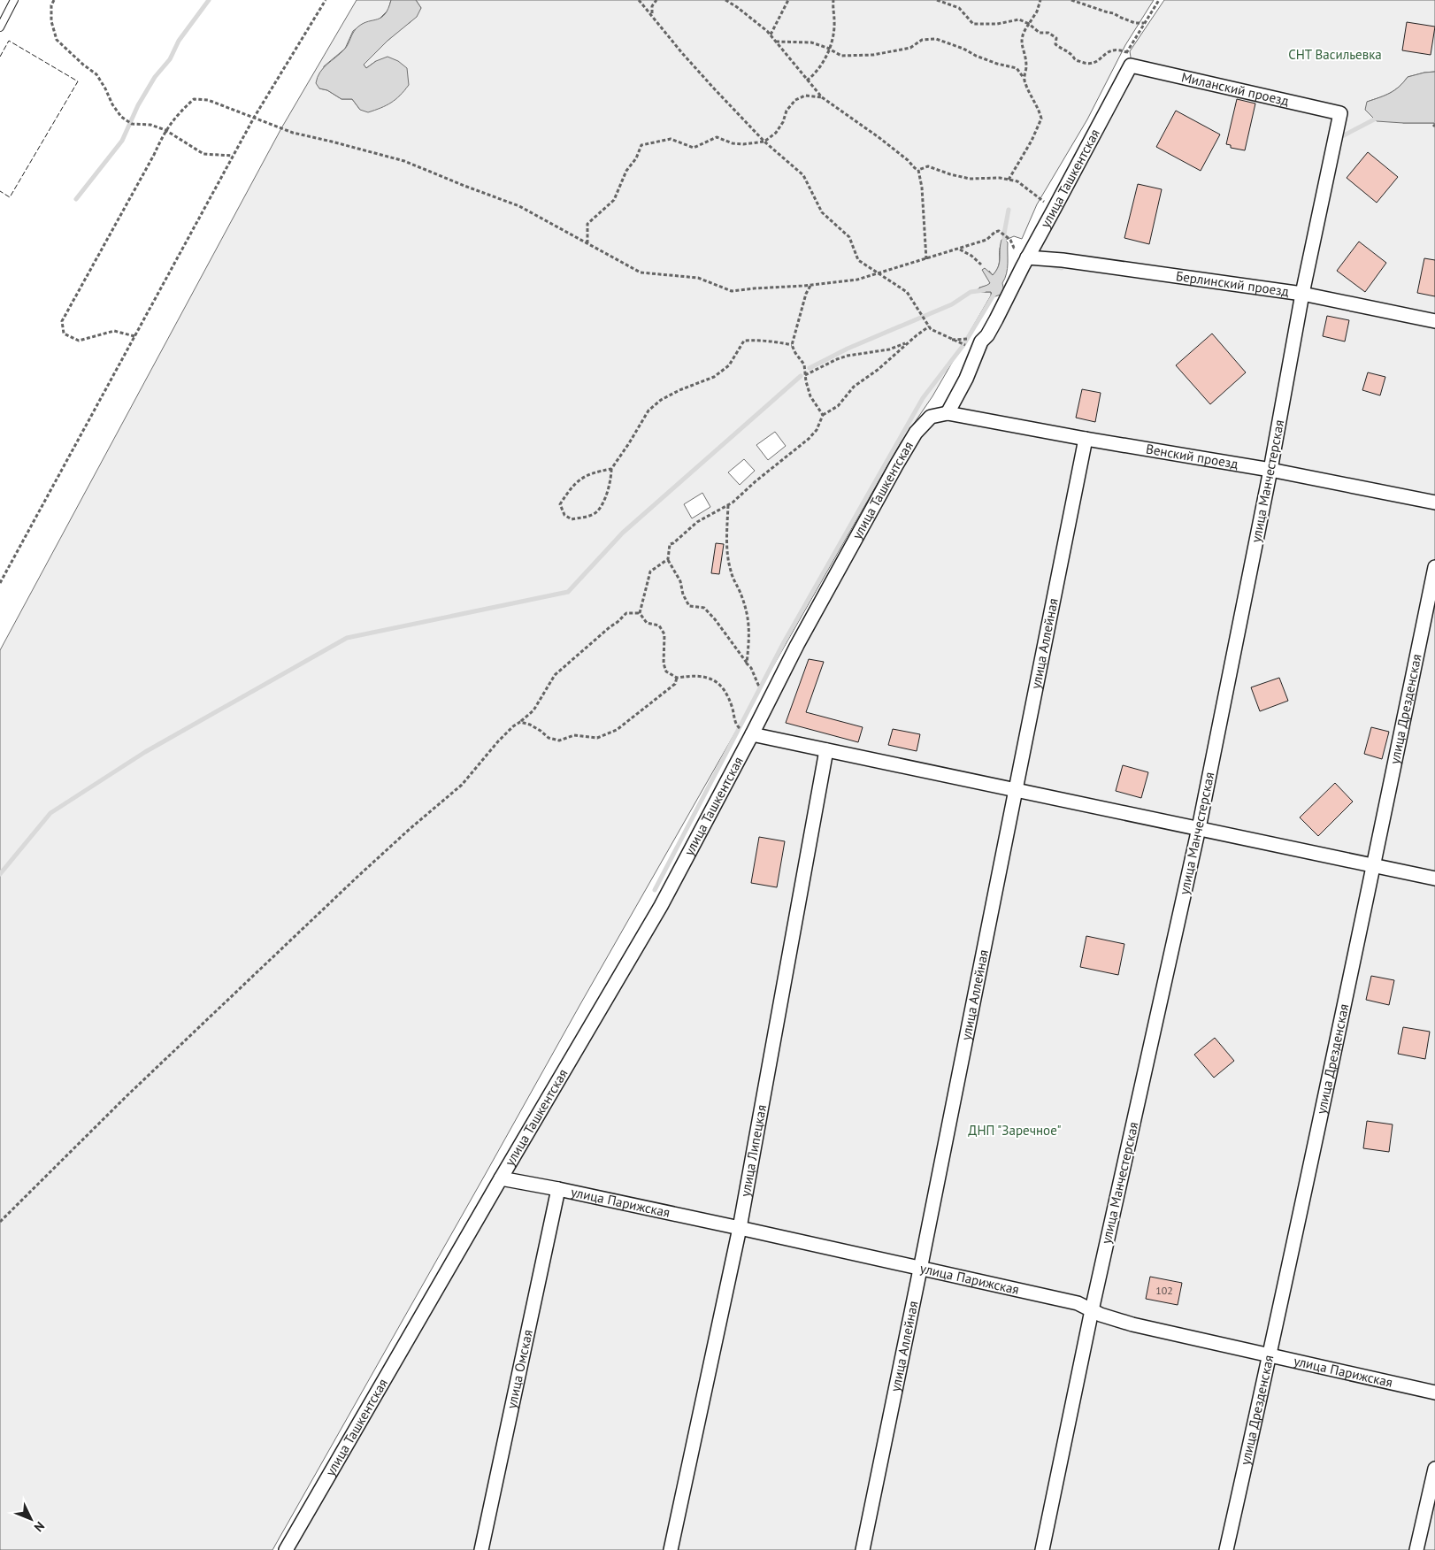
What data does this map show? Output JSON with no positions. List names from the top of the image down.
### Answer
{
  "streets": {
    "street": [
      "Миланский проезд",
      "улица Ташкентская",
      "Берлинский проезд",
      "Венский проезд",
      "улица Манчестерская",
      "улица Аллейная",
      "улица Дрезденская",
      "улица Липецкая",
      "улица Парижская",
      "улица Омская"
    ]
  },
  "crossings": [
    ["Миланский проезд", "улица Ташкентская"],
    ["Миланский проезд", "улица Манчестерская"],
    ["улица Ташкентская", "Берлинский проезд"],
    ["улица Ташкентская", "Венский проезд"],
    ["улица Ташкентская", "улица Парижская"],
    ["Берлинский проезд", "улица Манчестерская"],
    ["Венский проезд", "улица Манчестерская"],
    ["Венский проезд", "улица Аллейная"],
    ["улица Манчестерская", "улица Парижская"],
    ["улица Аллейная", "улица Парижская"],
    ["улица Дрезденская", "улица Парижская"],
    ["улица Липецкая", "улица Парижская"],
    ["улица Парижская", "улица Омская"]
  ],
  "parks": ["СНТ Васильевка", "ДНП \"Заречное\""],
  "house_numbers": ["102"],
  "north": "bottom right"
}
